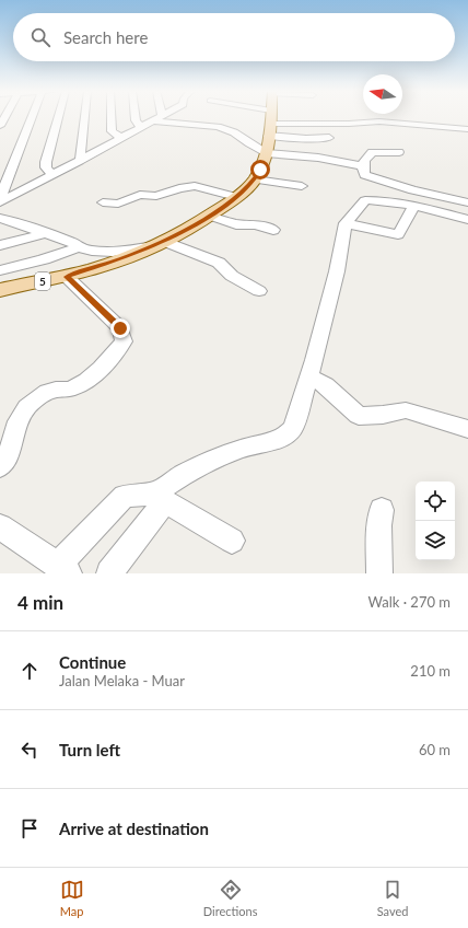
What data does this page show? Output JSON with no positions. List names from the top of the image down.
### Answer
{
  "north": "left",
  "page": {
    "search": "Search here",
    "heading": ["4 min", "Walk · 270 m"],
    "list": [
      ["Continue", "Jalan Melaka - Muar", "210 m"],
      ["Turn left", "60 m"],
      "Arrive at destination"
    ],
    "nav": ["Map", "Directions", "Saved"]
  }
}
